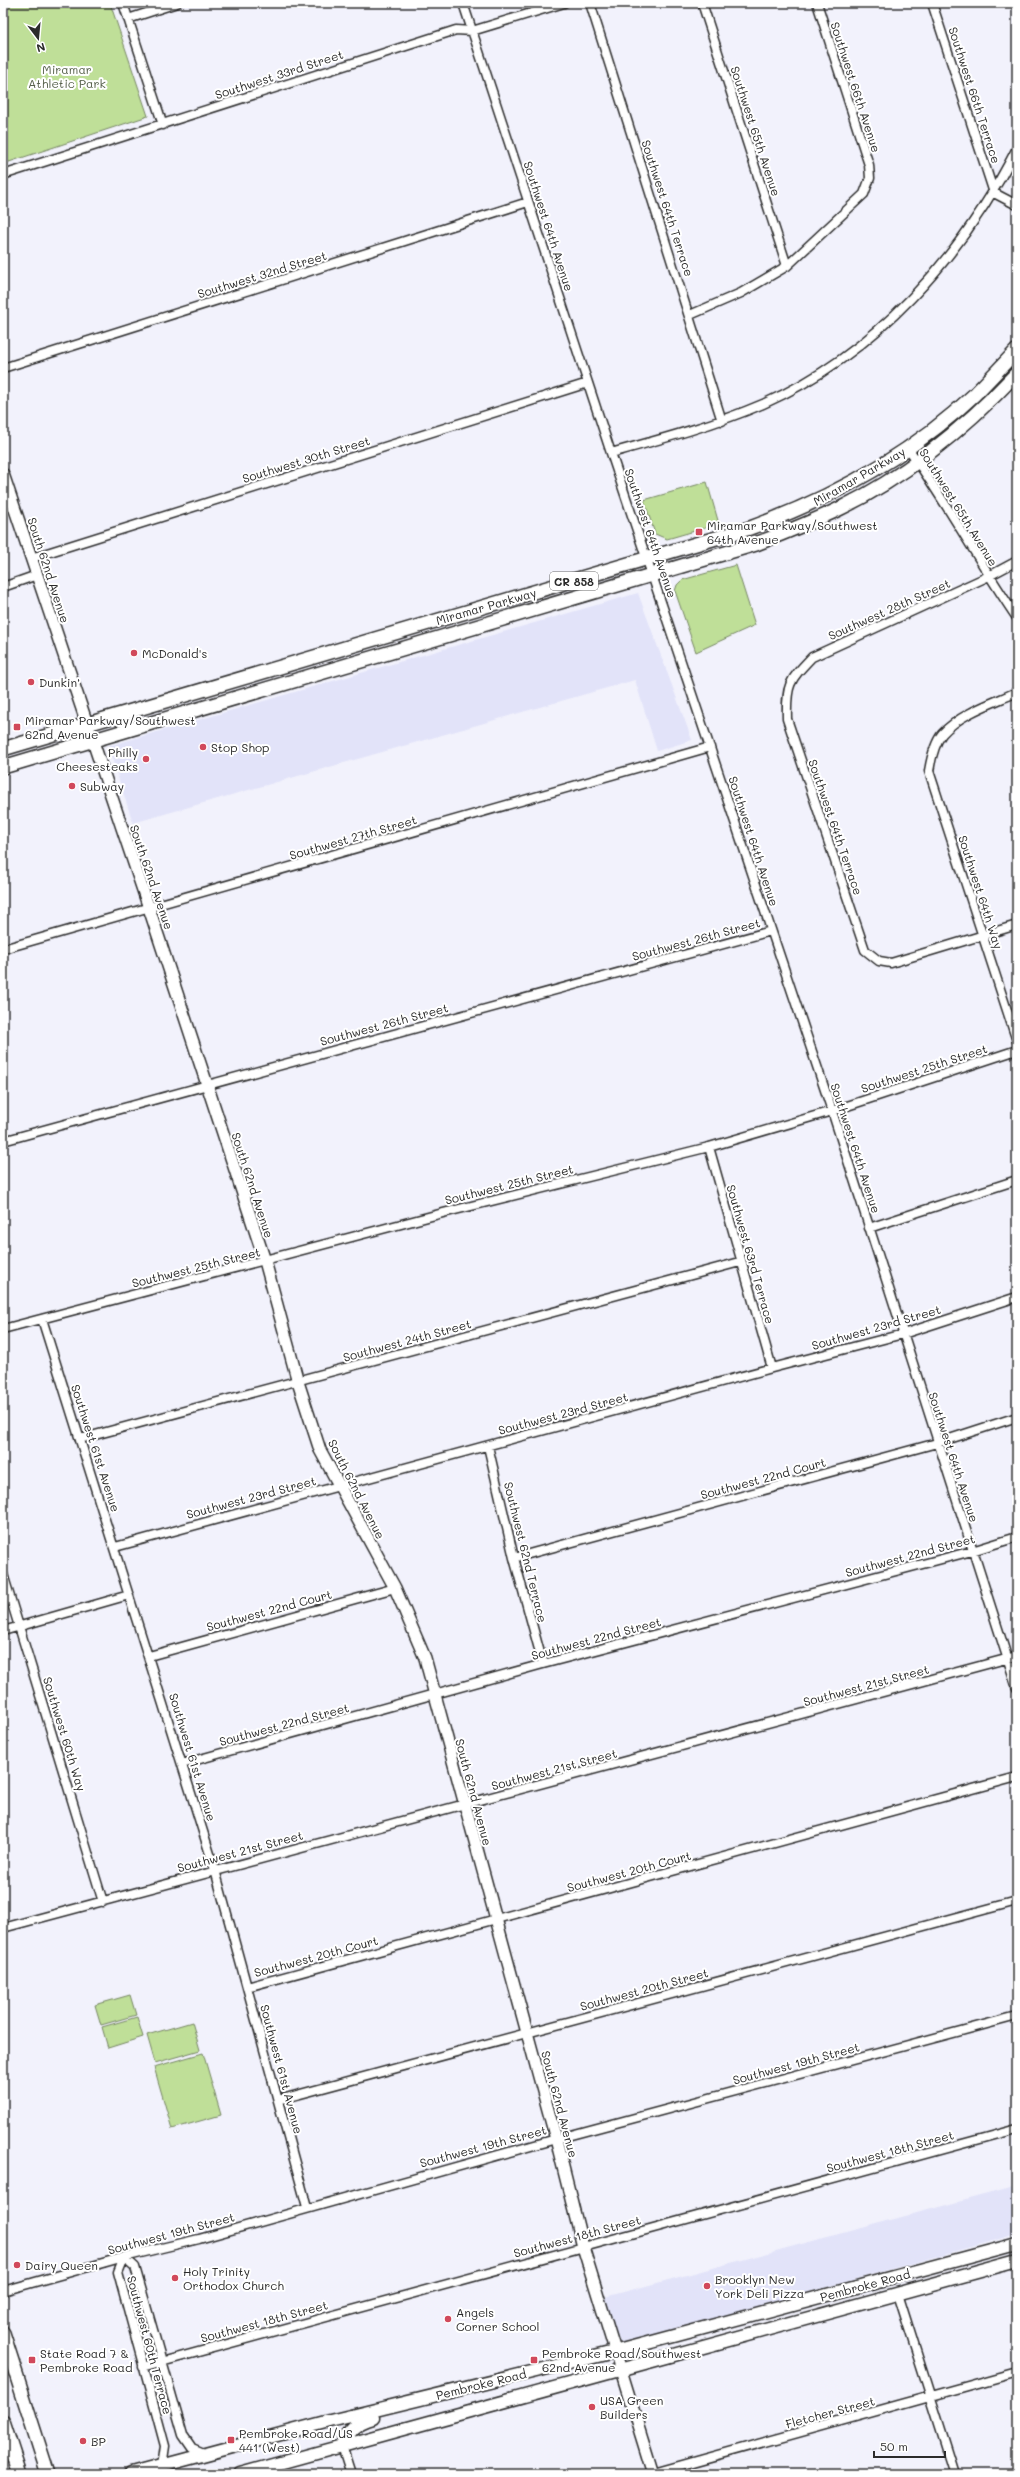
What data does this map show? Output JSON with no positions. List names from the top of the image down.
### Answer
{
  "streets": {
    "main road": ["Miramar Parkway", "CR 858", "Pembroke Road"],
    "street": [
      "Southwest 33rd Street",
      "Southwest 66th Avenue",
      "Southwest 66th Terrace",
      "Southwest 65th Avenue",
      "Southwest 64th Terrace",
      "Southwest 64th Avenue",
      "Southwest 32nd Street",
      "Southwest 30th Street",
      "South 62nd Avenue",
      "Southwest 28th Street",
      "Southwest 27th Street",
      "Southwest 64th Way",
      "Southwest 26th Street",
      "Southwest 25th Street",
      "Southwest 63rd Terrace",
      "Southwest 23rd Street",
      "Southwest 24th Street",
      "Southwest 61st Avenue",
      "Southwest 22nd Court",
      "Southwest 62nd Terrace",
      "Southwest 22nd Street",
      "Southwest 21st Street",
      "Southwest 60th Way",
      "Southwest 20th Court",
      "Southwest 20th Street",
      "Southwest 19th Street",
      "Southwest 18th Street",
      "Southwest 60th Terrace",
      "Fletcher Street"
    ]
  },
  "crossings": [
    ["Southwest 33rd Street", "Southwest 64th Avenue"],
    ["Southwest 66th Avenue", "Southwest 65th Avenue"],
    ["Southwest 65th Avenue", "Miramar Parkway"],
    ["Southwest 65th Avenue", "Southwest 28th Street"],
    ["Southwest 64th Terrace", "Southwest 28th Street"],
    ["Southwest 64th Terrace", "Southwest 64th Way"],
    ["Southwest 64th Avenue", "Southwest 32nd Street"],
    ["Southwest 64th Avenue", "Southwest 30th Street"],
    ["Southwest 64th Avenue", "Miramar Parkway"],
    ["Southwest 64th Avenue", "Southwest 27th Street"],
    ["Southwest 64th Avenue", "Southwest 26th Street"],
    ["Southwest 64th Avenue", "Southwest 25th Street"],
    ["Southwest 64th Avenue", "Southwest 23rd Street"],
    ["Southwest 64th Avenue", "Southwest 22nd Court"],
    ["Southwest 64th Avenue", "Southwest 22nd Street"],
    ["Southwest 64th Avenue", "Southwest 21st Street"],
    ["Southwest 30th Street", "South 62nd Avenue"],
    ["Miramar Parkway", "South 62nd Avenue"],
    ["South 62nd Avenue", "Southwest 27th Street"],
    ["South 62nd Avenue", "Southwest 26th Street"],
    ["South 62nd Avenue", "Southwest 25th Street"],
    ["South 62nd Avenue", "Southwest 23rd Street"],
    ["South 62nd Avenue", "Southwest 24th Street"],
    ["South 62nd Avenue", "Southwest 22nd Court"],
    ["South 62nd Avenue", "Southwest 22nd Street"],
    ["South 62nd Avenue", "Southwest 21st Street"],
    ["South 62nd Avenue", "Southwest 20th Court"],
    ["South 62nd Avenue", "Southwest 20th Street"],
    ["South 62nd Avenue", "Southwest 19th Street"],
    ["South 62nd Avenue", "Southwest 18th Street"],
    ["South 62nd Avenue", "Pembroke Road"],
    ["South 62nd Avenue", "Fletcher Street"],
    ["Southwest 25th Street", "Southwest 63rd Terrace"],
    ["Southwest 25th Street", "Southwest 61st Avenue"],
    ["Southwest 63rd Terrace", "Southwest 23rd Street"],
    ["Southwest 63rd Terrace", "Southwest 24th Street"],
    ["Southwest 23rd Street", "Southwest 61st Avenue"],
    ["Southwest 23rd Street", "Southwest 62nd Terrace"],
    ["Southwest 24th Street", "Southwest 61st Avenue"],
    ["Southwest 61st Avenue", "Southwest 22nd Court"],
    ["Southwest 61st Avenue", "Southwest 22nd Street"],
    ["Southwest 61st Avenue", "Southwest 21st Street"],
    ["Southwest 61st Avenue", "Southwest 20th Court"],
    ["Southwest 61st Avenue", "Southwest 20th Street"],
    ["Southwest 61st Avenue", "Southwest 19th Street"],
    ["Southwest 22nd Court", "Southwest 62nd Terrace"],
    ["Southwest 62nd Terrace", "Southwest 22nd Street"],
    ["Southwest 21st Street", "Southwest 60th Way"],
    ["Southwest 19th Street", "Southwest 60th Terrace"],
    ["Southwest 18th Street", "Southwest 60th Terrace"],
    ["Pembroke Road", "Southwest 60th Terrace"]
  ],
  "parks": ["Miramar Athletic Park"],
  "places": {
    "transit": [
      "Miramar Parkway/Southwest 64th Avenue",
      "Miramar Parkway/Southwest 62nd Avenue",
      "State Road 7 & Pembroke Road",
      "Pembroke Road/Southwest 62nd Avenue",
      "Pembroke Road/US 441 (West)"
    ],
    "other": [
      "McDonald's",
      "Dunkin'",
      "Stop Shop",
      "Philly Cheesesteaks",
      "Subway",
      "Dairy Queen",
      "Holy Trinity Orthodox Church",
      "Brooklyn New York Deli Pizza",
      "Angels Corner School",
      "USA Green Builders",
      "BP"
    ]
  },
  "scale_bar": "50 m",
  "north": "bottom"
}
